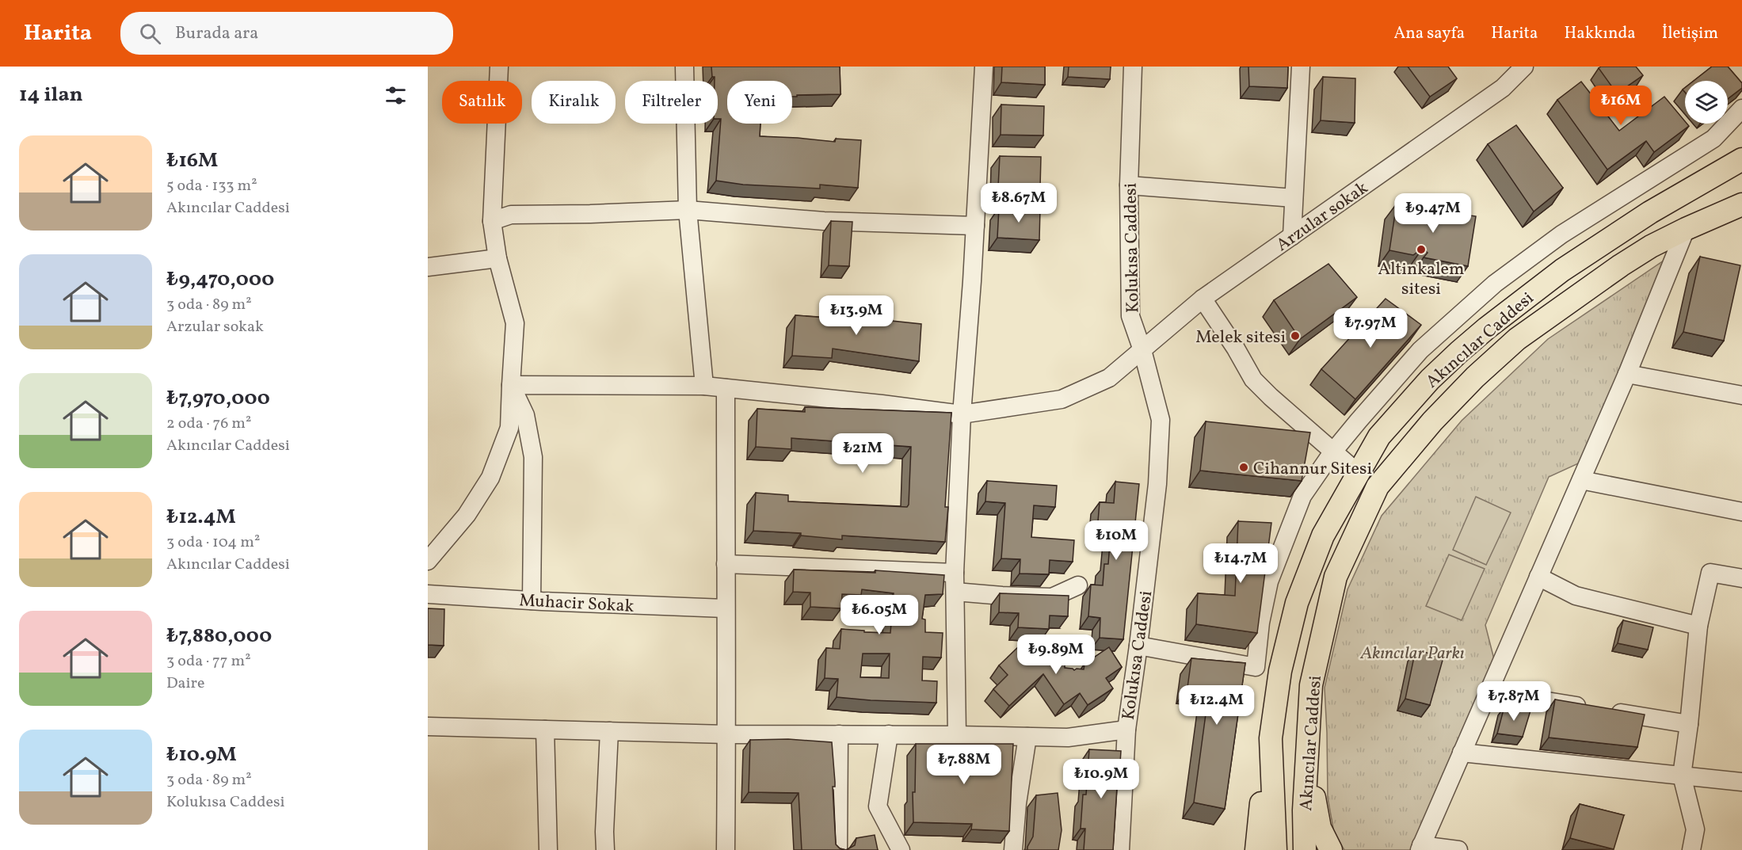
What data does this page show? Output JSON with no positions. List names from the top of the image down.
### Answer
{
  "streets": {
    "main road": ["Akıncılar Caddesi"],
    "street": ["Arzular sokak", "Kolukısa Caddesi", "Muhacir Sokak"]
  },
  "crossings": [
    ["Arzular sokak", "Kolukısa Caddesi"]
  ],
  "parks": ["Akıncılar Parkı"],
  "places": ["Altinkalem sitesi", "Melek sitesi", "Cihannur Sitesi"],
  "page": {
    "header": "Harita",
    "search": "Burada ara",
    "nav": [
      "Ana sayfa",
      "Harita",
      "Hakkında",
      "İletişim"
    ],
    "heading": "14 ilan",
    "chip": [
      "Satılık",
      "Kiralık",
      "Filtreler",
      "Yeni"
    ],
    "price": [
      "₺16M",
      "₺8.67M",
      "₺9.47M",
      "₺13.9M",
      "₺7.97M",
      "₺21M",
      "₺10M",
      "₺14.7M",
      "₺6.05M",
      "₺9.89M",
      "₺7.87M",
      "₺12.4M",
      "₺7.88M",
      "₺10.9M"
    ],
    "list": [
      {
        "name": "₺16M",
        "note": "5 oda · 133 m² · Akıncılar Caddesi"
      },
      {
        "name": "₺9,470,000",
        "note": "3 oda · 89 m² · Arzular sokak"
      },
      {
        "name": "₺7,970,000",
        "note": "2 oda · 76 m² · Akıncılar Caddesi"
      },
      {
        "name": "₺12.4M",
        "note": "3 oda · 104 m² · Akıncılar Caddesi"
      },
      {
        "name": "₺7,880,000",
        "note": "3 oda · 77 m² · Daire"
      },
      {
        "name": "₺10.9M",
        "note": "3 oda · 89 m² · Kolukısa Caddesi"
      }
    ]
  }
}
